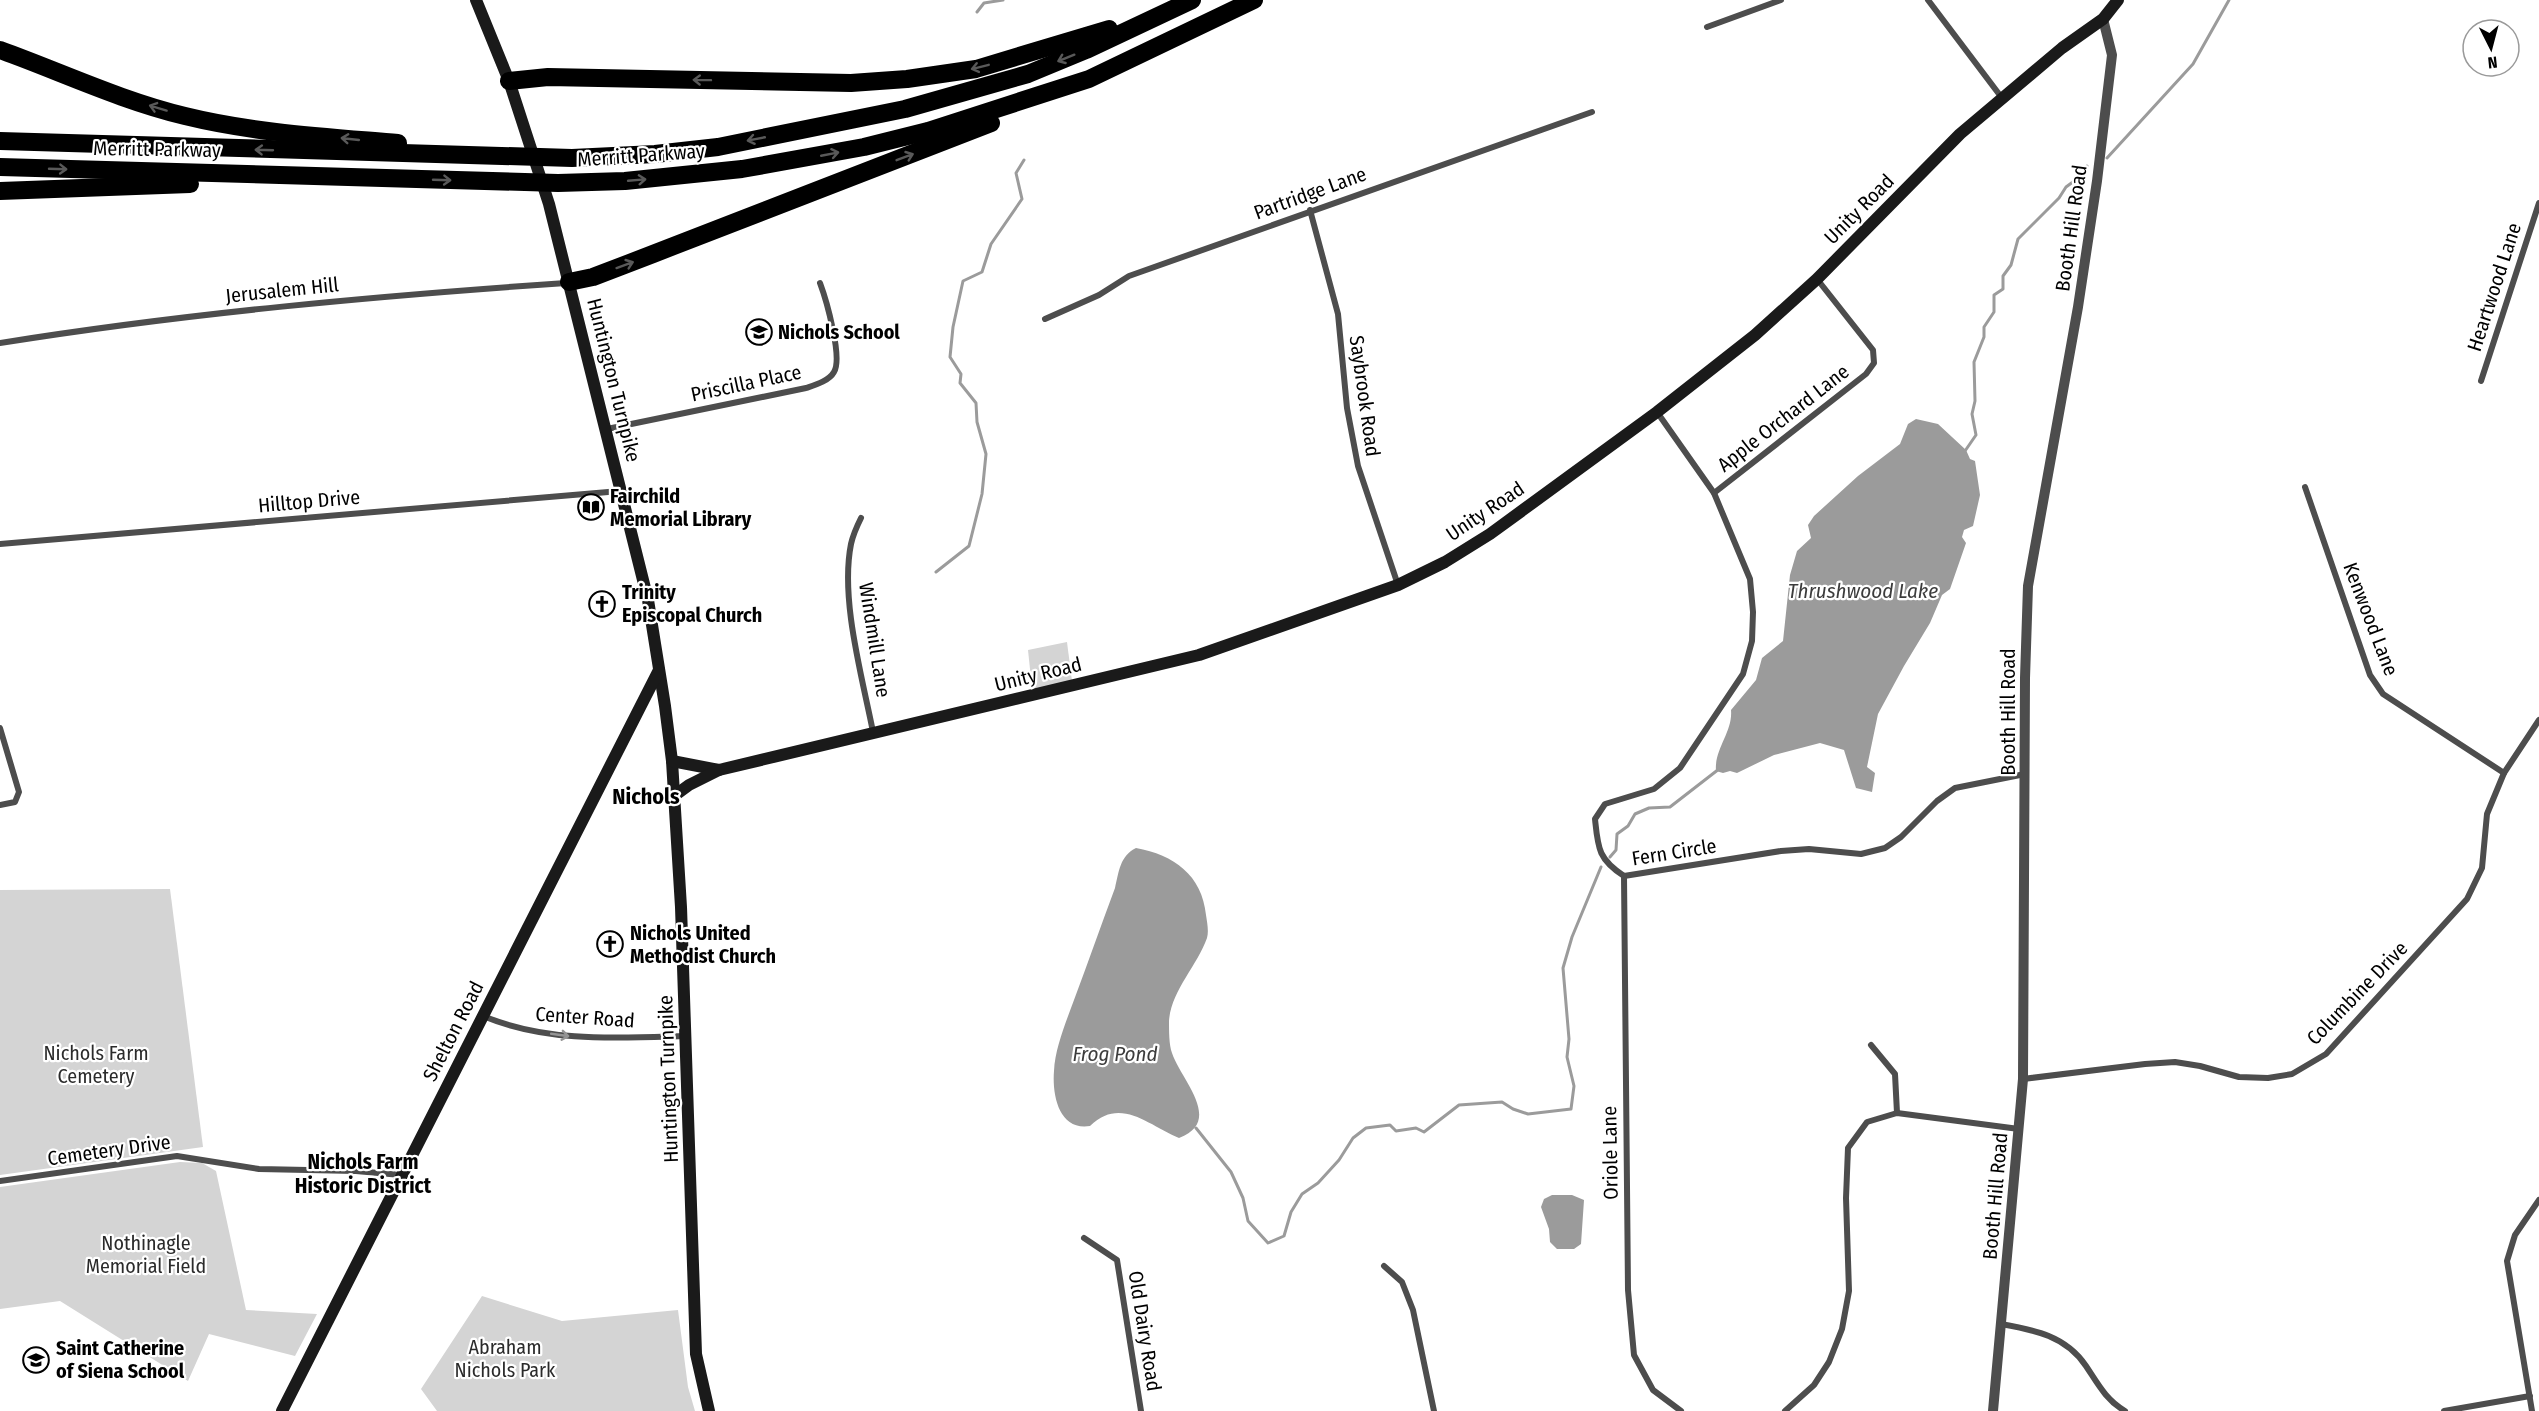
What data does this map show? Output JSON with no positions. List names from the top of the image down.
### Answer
{
  "streets": {
    "highway": ["Merritt Parkway"],
    "main road": ["Unity Road", "Huntington Turnpike", "Shelton Road"],
    "street": [
      "Partridge Lane",
      "Booth Hill Road",
      "Heartwood Lane",
      "Jerusalem Hill",
      "Priscilla Place",
      "Saybrook Road",
      "Apple Orchard Lane",
      "Hilltop Drive",
      "Kenwood Lane",
      "Windmill Lane",
      "Fern Circle",
      "Columbine Drive",
      "Center Road",
      "Cemetery Drive",
      "Oriole Lane",
      "Old Dairy Road"
    ]
  },
  "crossings": [
    ["Partridge Lane", "Saybrook Road"],
    ["Unity Road", "Booth Hill Road"],
    ["Unity Road", "Huntington Turnpike"],
    ["Unity Road", "Saybrook Road"],
    ["Unity Road", "Apple Orchard Lane"],
    ["Unity Road", "Windmill Lane"],
    ["Unity Road", "Fern Circle"],
    ["Booth Hill Road", "Fern Circle"],
    ["Booth Hill Road", "Columbine Drive"],
    ["Jerusalem Hill", "Huntington Turnpike"],
    ["Huntington Turnpike", "Priscilla Place"],
    ["Huntington Turnpike", "Hilltop Drive"],
    ["Huntington Turnpike", "Center Road"],
    ["Huntington Turnpike", "Shelton Road"],
    ["Apple Orchard Lane", "Fern Circle"],
    ["Kenwood Lane", "Columbine Drive"],
    ["Fern Circle", "Oriole Lane"],
    ["Center Road", "Shelton Road"],
    ["Shelton Road", "Cemetery Drive"]
  ],
  "one_way": ["Center Road"],
  "districts": ["Nichols", "Nichols Farm Historic District"],
  "water": ["Thrushwood Lake", "Frog Pond"],
  "parks": ["Nichols Farm Cemetery", "Nothinagle Memorial Field", "Abraham Nichols Park"],
  "places": {
    "school or university": ["Nichols School", "Saint Catherine of Siena School"],
    "library": ["Fairchild Memorial Library"],
    "church": ["Trinity Episcopal Church", "Nichols United Methodist Church"]
  },
  "north": "bottom"
}
